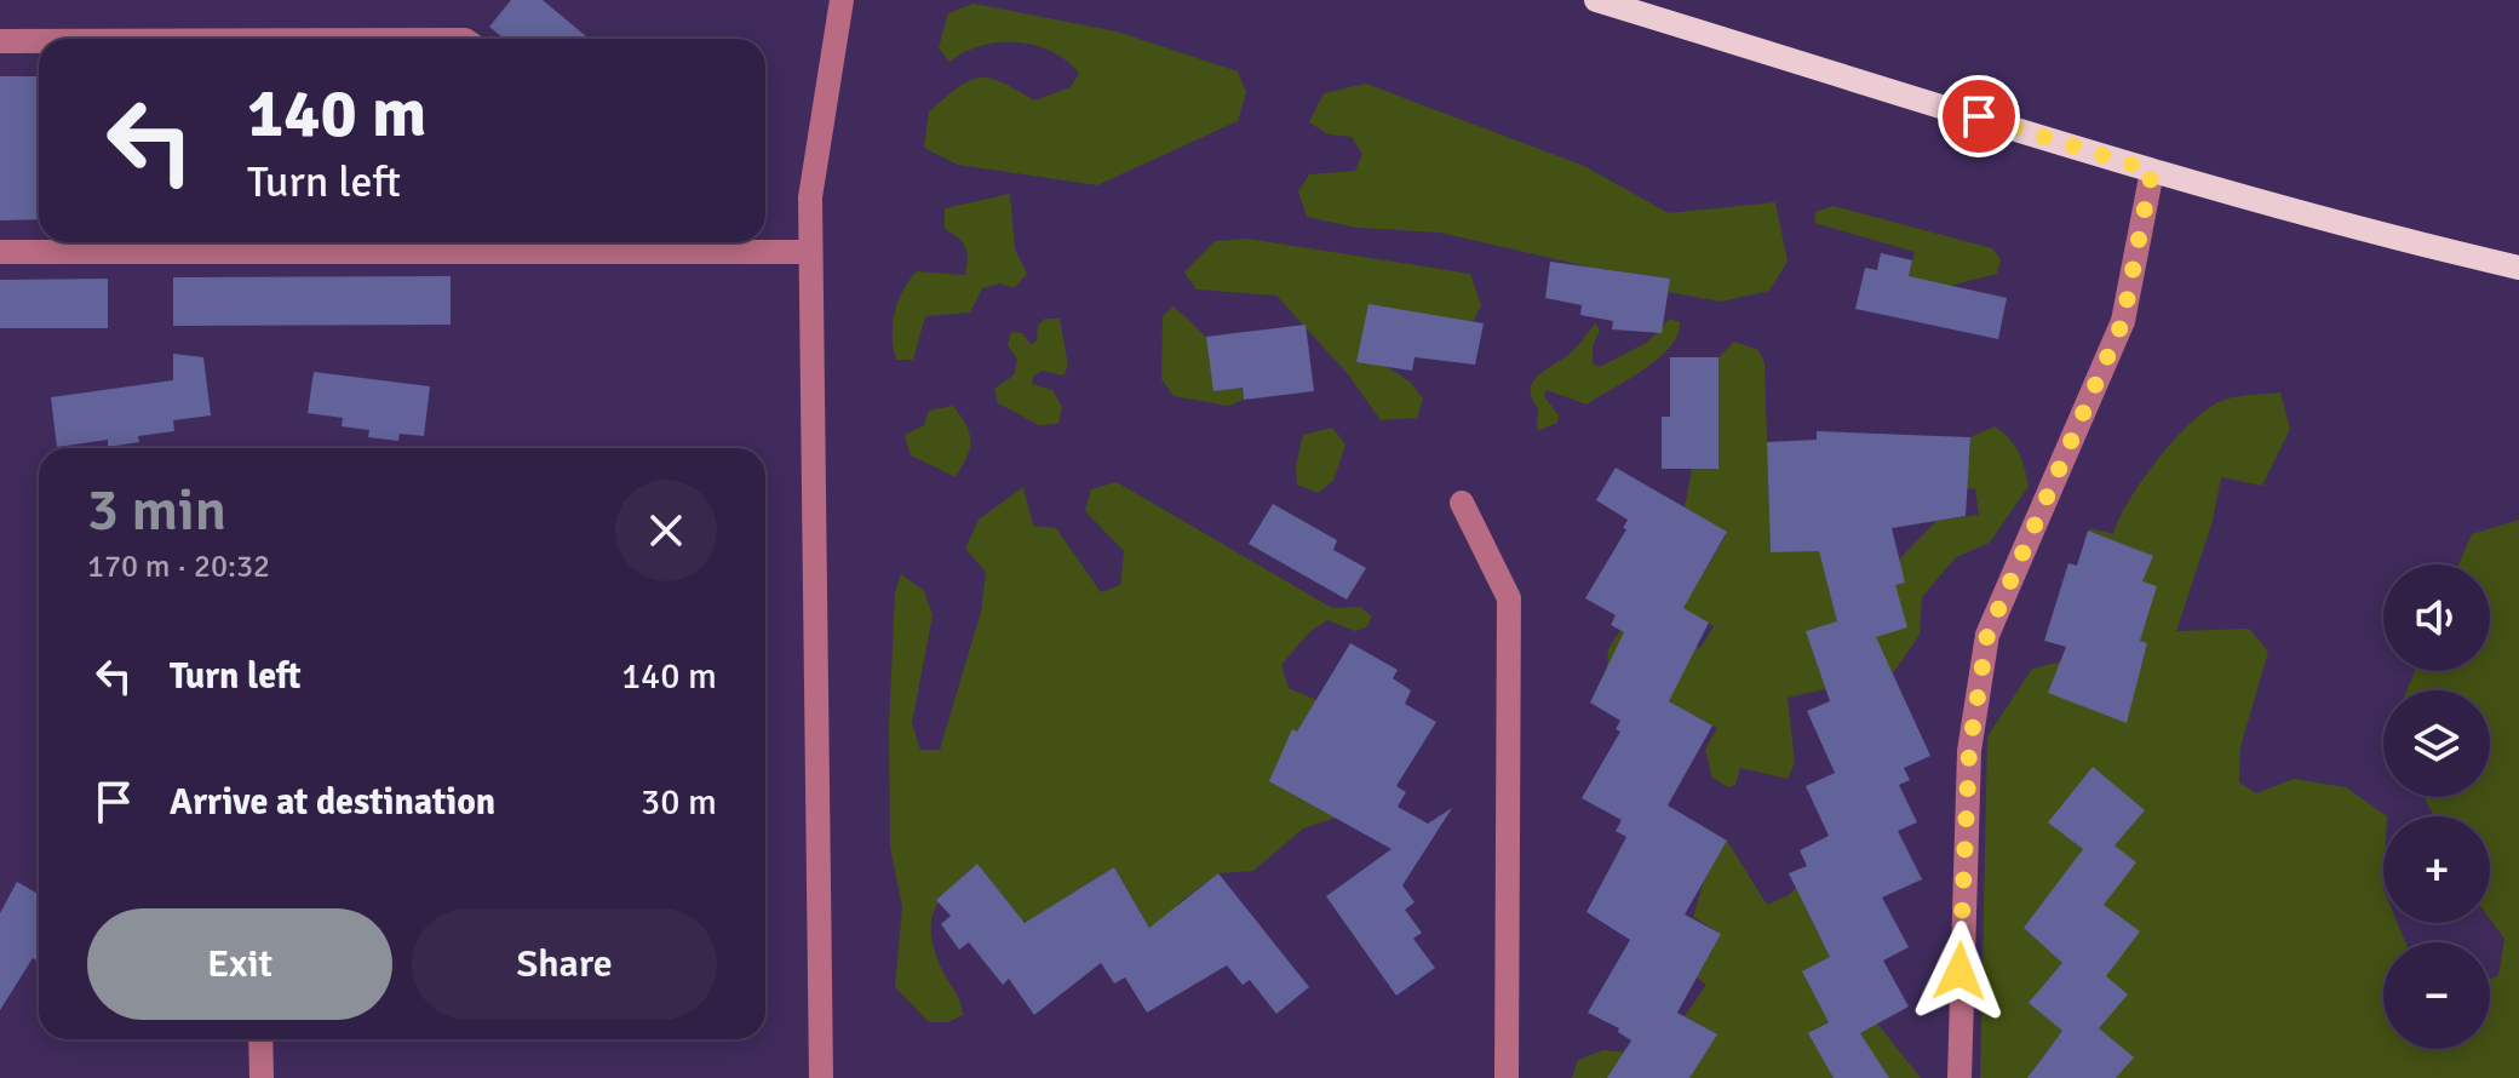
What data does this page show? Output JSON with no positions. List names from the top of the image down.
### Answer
{
  "page": {
    "turn": ["140 m", "Turn left"],
    "heading": ["3 min", "170 m · 20:32"],
    "map_buttons": ["+", "−"],
    "list": [
      {
        "name": "Turn left",
        "value": "140 m"
      },
      {
        "name": "Arrive at destination",
        "value": "30 m"
      }
    ],
    "buttons": ["Exit", "Share"]
  }
}
